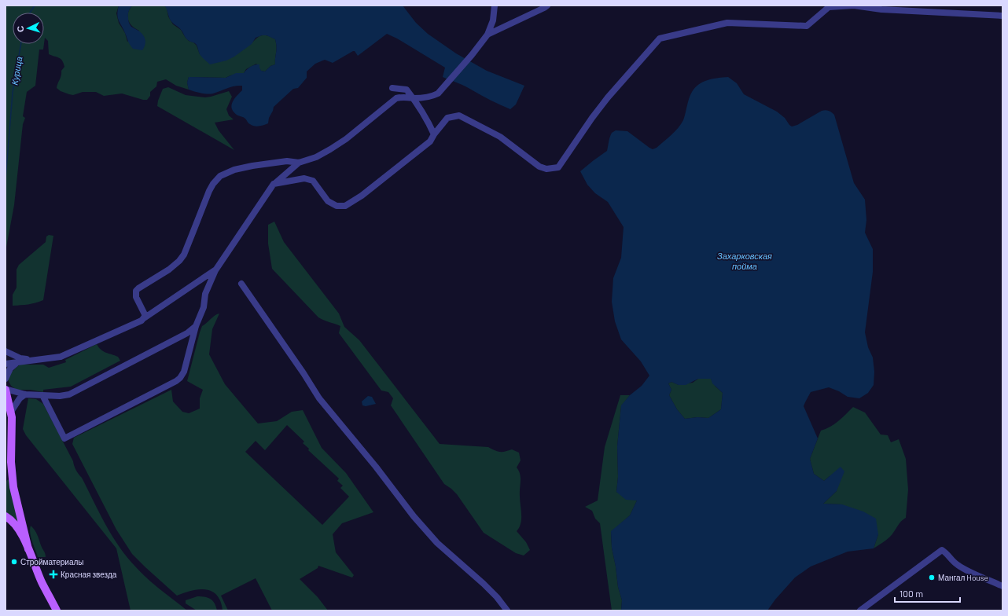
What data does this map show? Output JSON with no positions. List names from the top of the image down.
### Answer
{
  "water": ["Курица", "Захарковская пойма"],
  "places": {
    "other": ["Стройматериалы", "Мангал House"],
    "health": ["Красная звезда"]
  },
  "scale_bar": "100 m",
  "north": "left"
}
